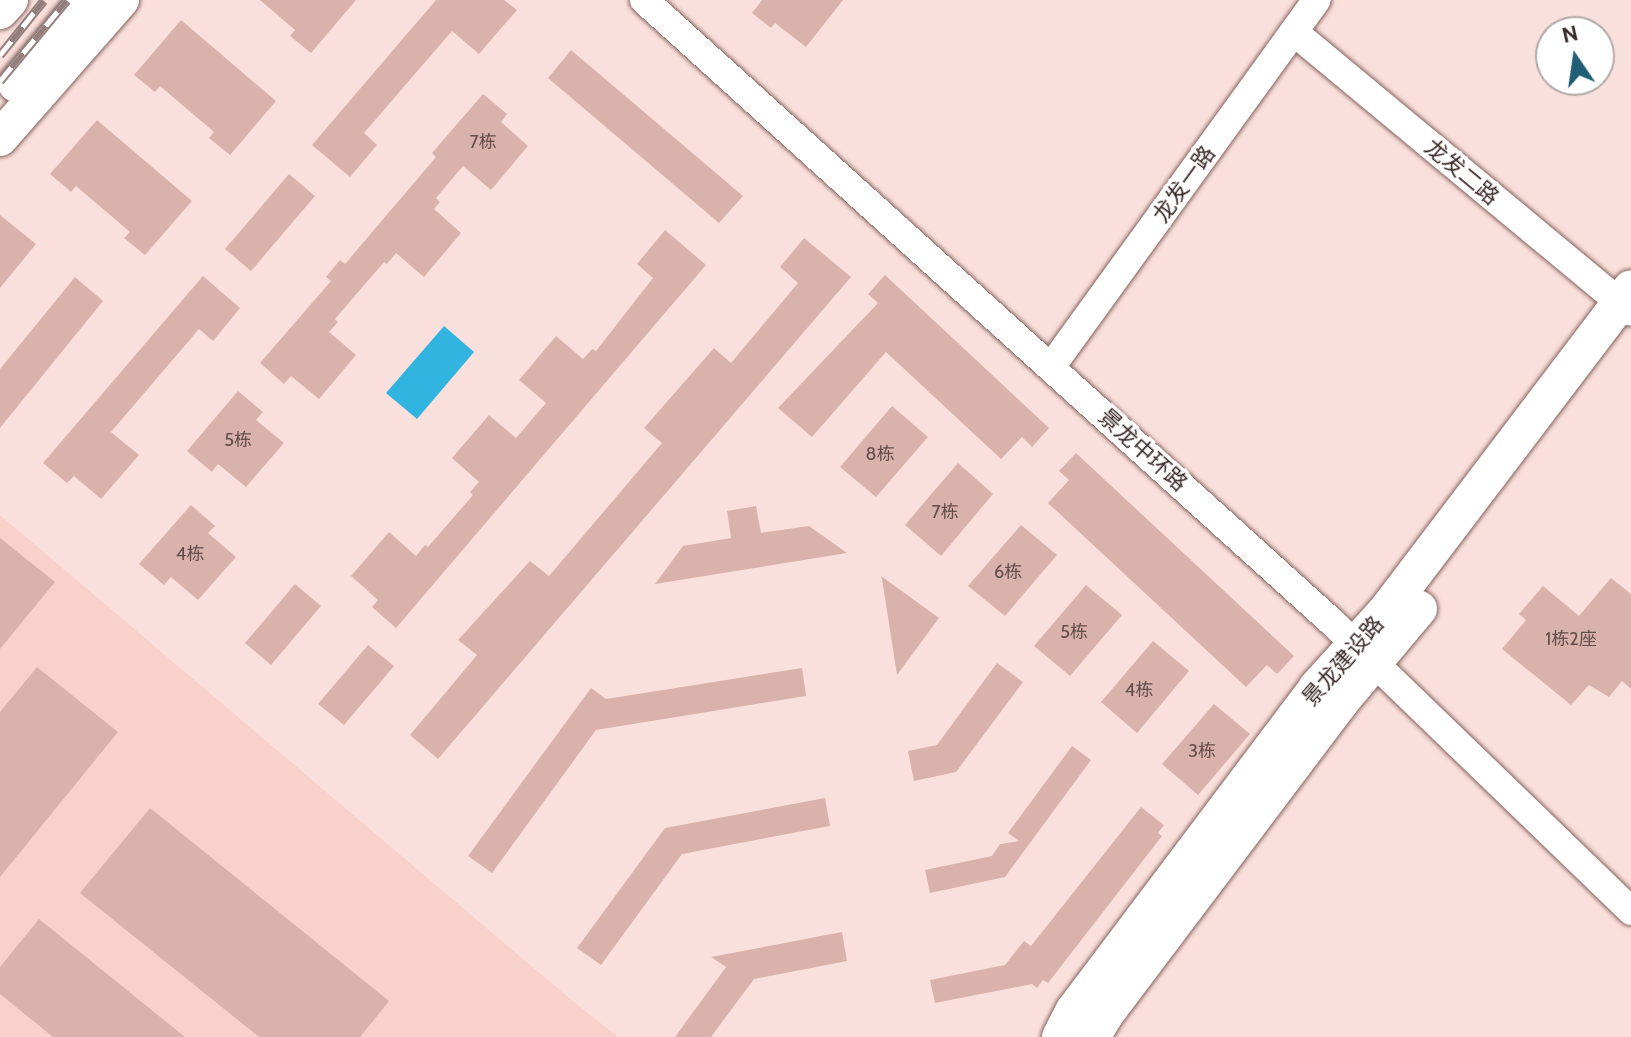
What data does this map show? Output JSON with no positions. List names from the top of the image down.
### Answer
{
  "streets": {
    "main road": ["景龙建设路"],
    "street": ["龙发二路", "龙发一路", "景龙中环路"]
  },
  "crossings": [
    ["龙发二路", "龙发一路"],
    ["龙发二路", "景龙建设路"],
    ["龙发一路", "景龙中环路"],
    ["景龙中环路", "景龙建设路"]
  ],
  "house_numbers": [
    "7栋",
    "5栋",
    "8栋",
    "7栋",
    "4栋",
    "6栋",
    "5栋",
    "1栋2座",
    "4栋",
    "3栋"
  ],
  "north": "top"
}
